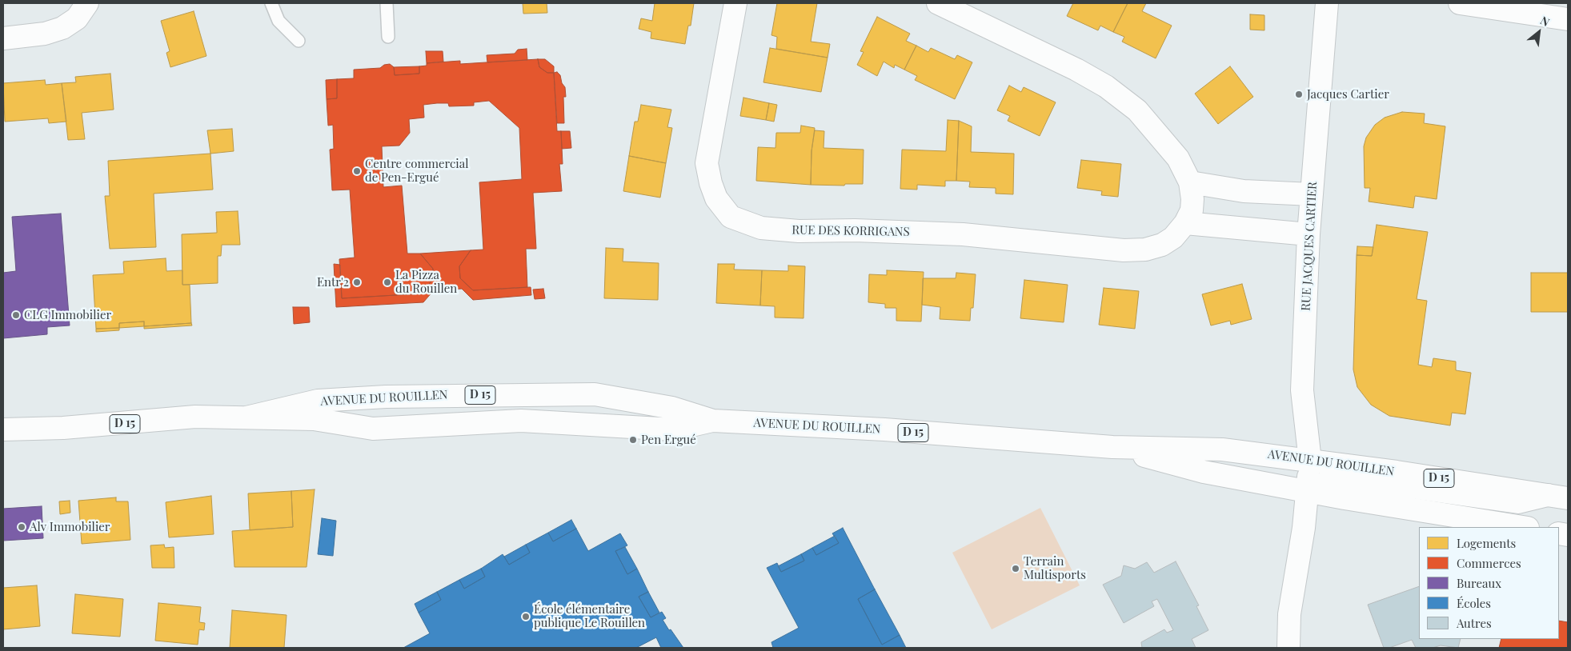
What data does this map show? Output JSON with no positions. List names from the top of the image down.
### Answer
{
  "streets": {
    "main road": [
      "RUE DES KORRIGANS",
      "RUE JACQUES CARTIER",
      "D 15",
      "AVENUE DU ROUILLEN"
    ]
  },
  "crossings": [
    ["RUE JACQUES CARTIER", "AVENUE DU ROUILLEN"]
  ],
  "places": [
    "Jacques Cartier",
    "Centre commercial de Pen-Ergué",
    "Entr'2",
    "La Pizza du Rouillen",
    "CLG Immobilier",
    "Pen Ergué",
    "Alv Immobilier",
    "Terrain Multisports",
    "École élémentaire publique Le Rouillen"
  ],
  "legend": [
    "Logements",
    "Commerces",
    "Bureaux",
    "Écoles",
    "Autres"
  ],
  "north": "top right"
}
